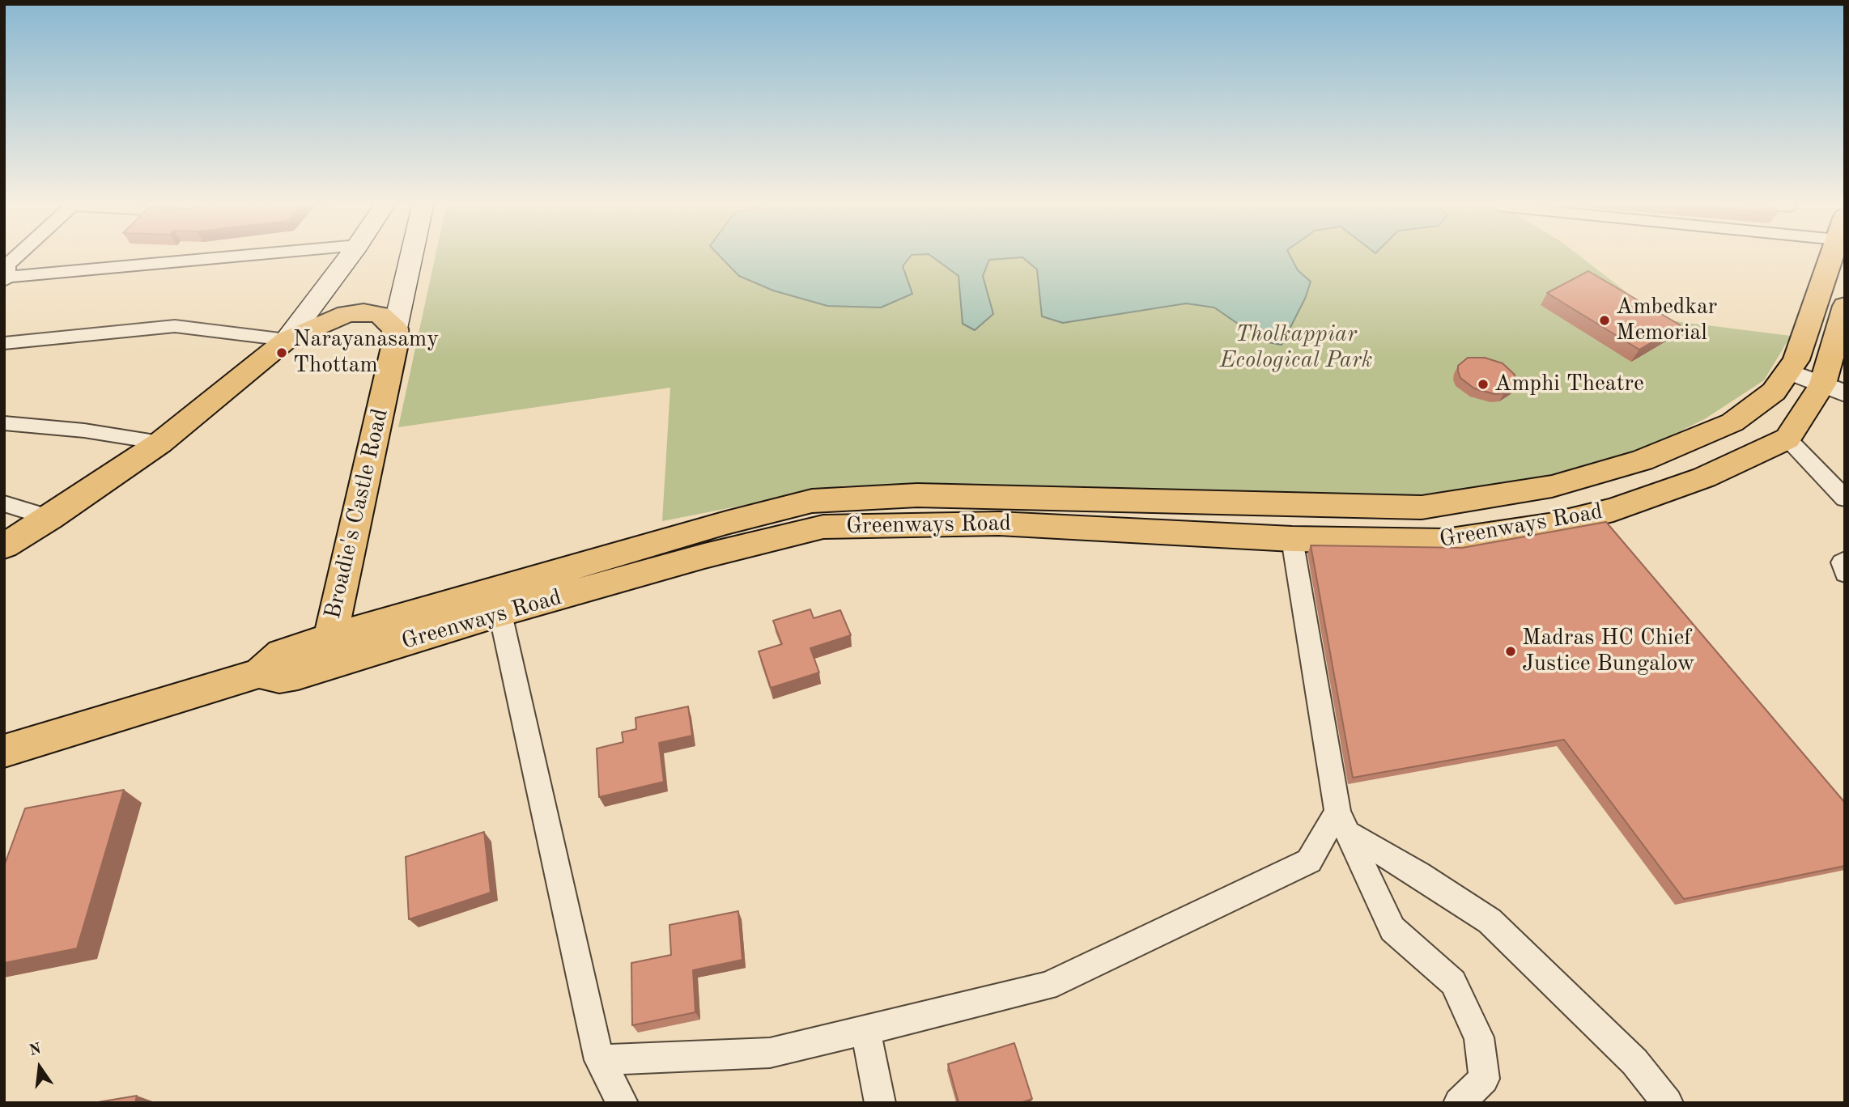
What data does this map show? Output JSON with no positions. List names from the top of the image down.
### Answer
{
  "streets": {
    "main road": ["Broadie's Castle Road", "Greenways Road"]
  },
  "crossings": [
    ["Broadie's Castle Road", "Greenways Road"]
  ],
  "parks": ["Tholkappiar Ecological Park"],
  "places": [
    "Ambedkar Memorial",
    "Narayanasamy Thottam",
    "Amphi Theatre",
    "Madras HC Chief Justice Bungalow"
  ],
  "north": "top"
}
